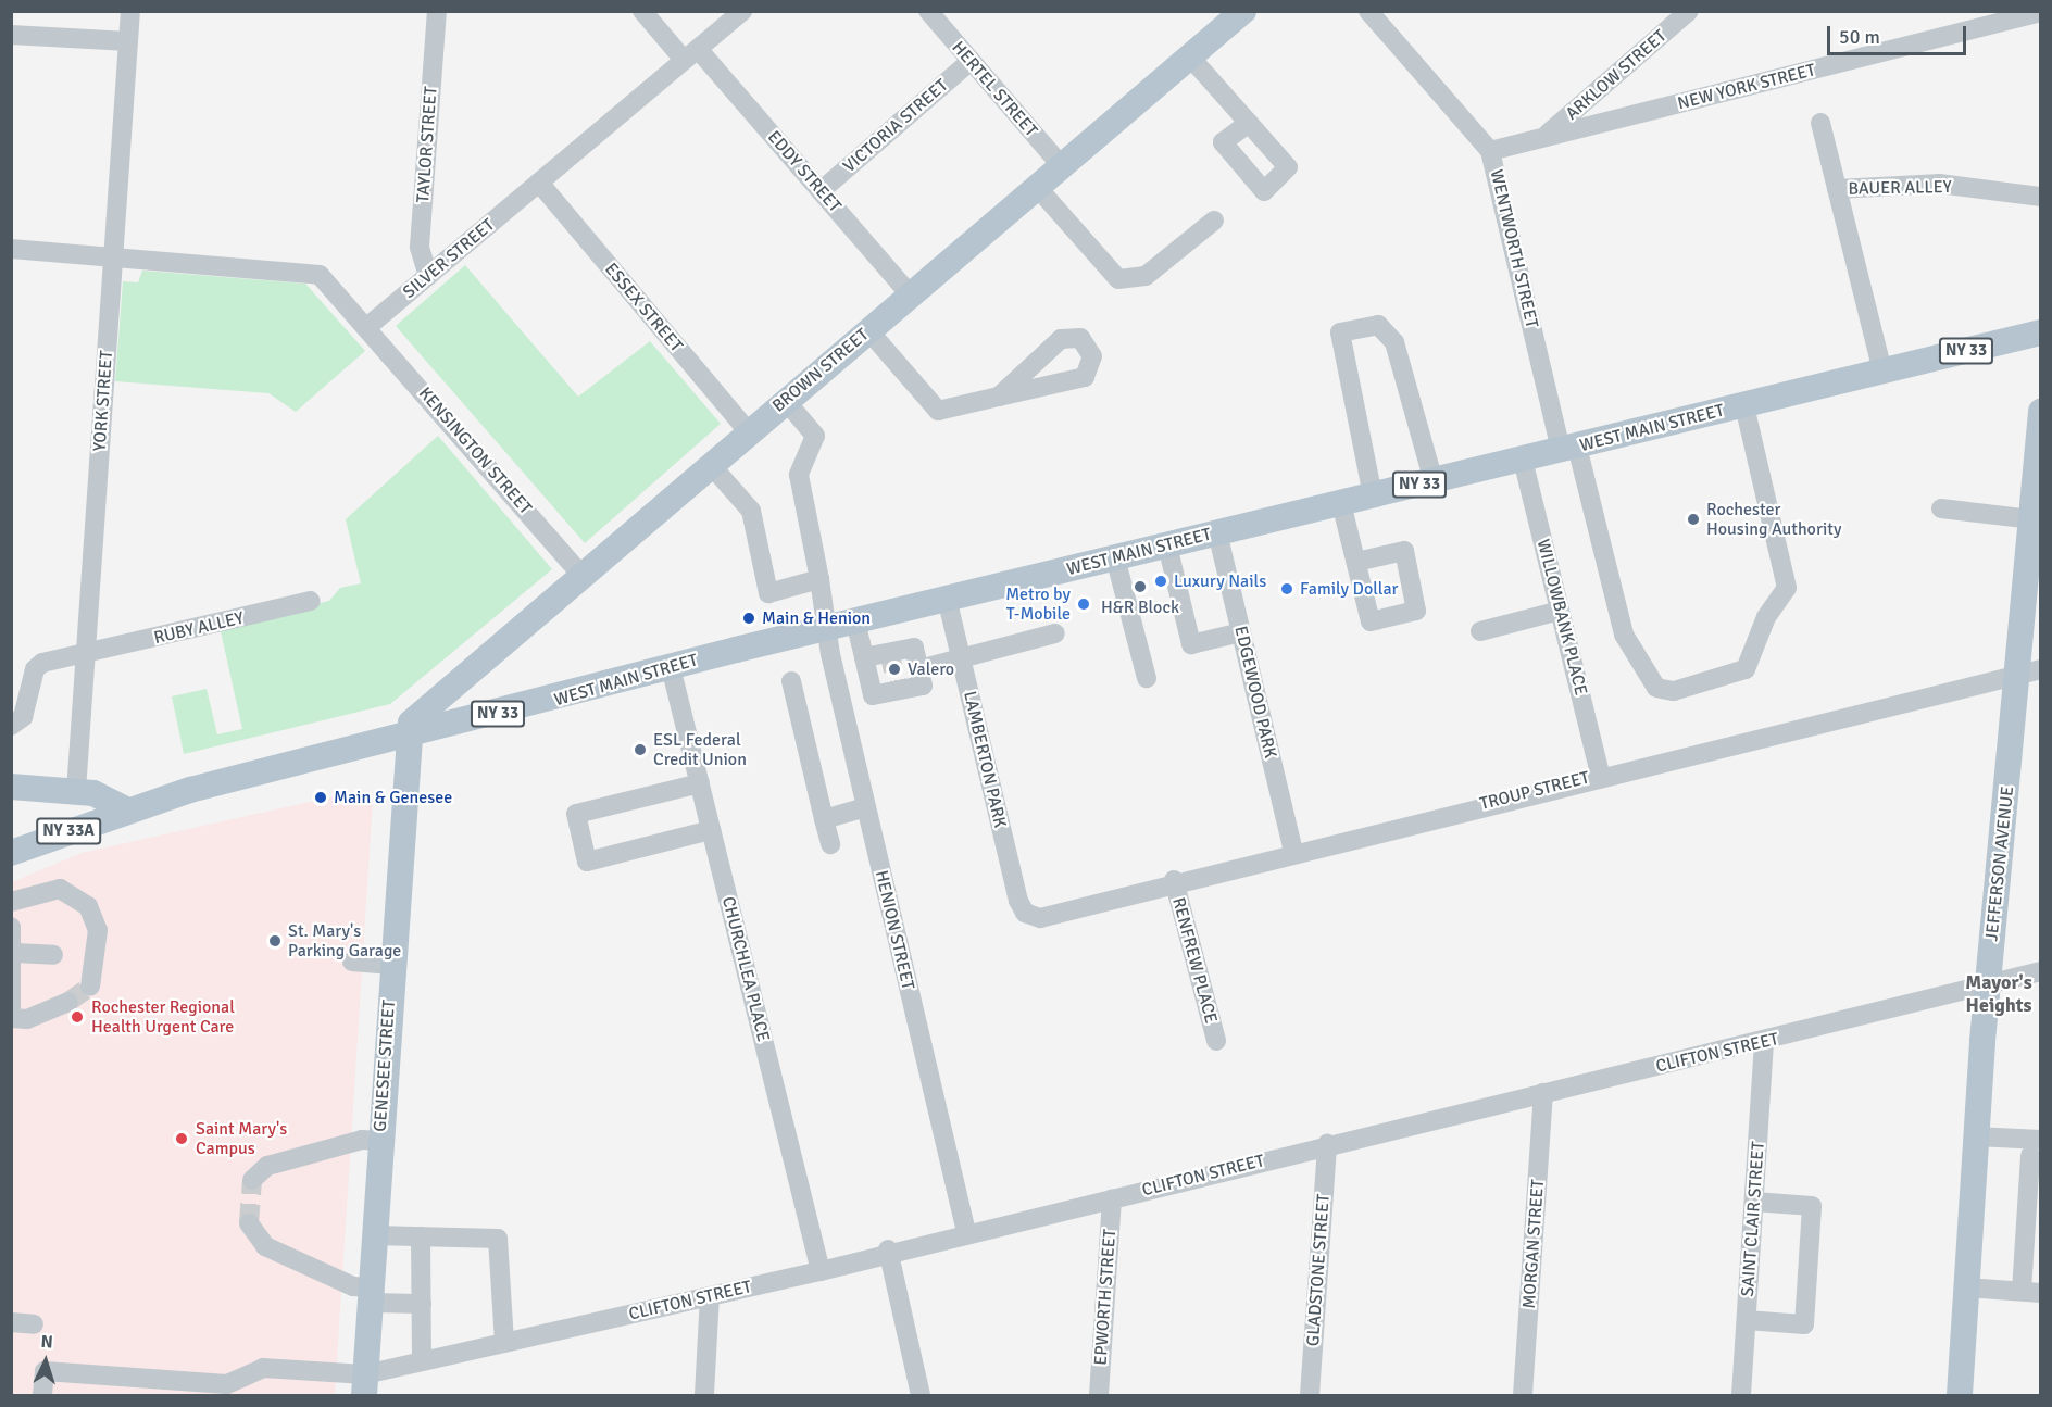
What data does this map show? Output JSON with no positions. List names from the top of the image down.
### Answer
{
  "streets": {
    "main road": [
      "NY 33",
      "BROWN STREET",
      "WEST MAIN STREET",
      "NY 33A",
      "JEFFERSON AVENUE",
      "GENESEE STREET"
    ],
    "street": [
      "ARKLOW STREET",
      "NEW YORK STREET",
      "HERTEL STREET",
      "VICTORIA STREET",
      "TAYLOR STREET",
      "EDDY STREET",
      "BAUER ALLEY",
      "WENTWORTH STREET",
      "SILVER STREET",
      "ESSEX STREET",
      "YORK STREET",
      "KENSINGTON STREET",
      "WILLOWBANK PLACE",
      "RUBY ALLEY",
      "EDGEWOOD PARK",
      "LAMBERTON PARK",
      "TROUP STREET",
      "HENION STREET",
      "RENFREW PLACE",
      "CHURCHLEA PLACE",
      "CLIFTON STREET",
      "SAINT CLAIR STREET",
      "MORGAN STREET",
      "GLADSTONE STREET",
      "EPWORTH STREET"
    ]
  },
  "crossings": [
    ["ARKLOW STREET", "NEW YORK STREET"],
    ["NEW YORK STREET", "WENTWORTH STREET"],
    ["HERTEL STREET", "VICTORIA STREET"],
    ["HERTEL STREET", "BROWN STREET"],
    ["VICTORIA STREET", "EDDY STREET"],
    ["TAYLOR STREET", "SILVER STREET"],
    ["EDDY STREET", "SILVER STREET"],
    ["EDDY STREET", "BROWN STREET"],
    ["WENTWORTH STREET", "WEST MAIN STREET"],
    ["SILVER STREET", "ESSEX STREET"],
    ["SILVER STREET", "KENSINGTON STREET"],
    ["ESSEX STREET", "BROWN STREET"],
    ["BROWN STREET", "WEST MAIN STREET"],
    ["BROWN STREET", "KENSINGTON STREET"],
    ["BROWN STREET", "HENION STREET"],
    ["BROWN STREET", "GENESEE STREET"],
    ["YORK STREET", "RUBY ALLEY"],
    ["WEST MAIN STREET", "WILLOWBANK PLACE"],
    ["WEST MAIN STREET", "EDGEWOOD PARK"],
    ["WEST MAIN STREET", "LAMBERTON PARK"],
    ["WEST MAIN STREET", "NY 33A"],
    ["WEST MAIN STREET", "HENION STREET"],
    ["WEST MAIN STREET", "CHURCHLEA PLACE"],
    ["WEST MAIN STREET", "GENESEE STREET"],
    ["WILLOWBANK PLACE", "TROUP STREET"],
    ["EDGEWOOD PARK", "TROUP STREET"],
    ["LAMBERTON PARK", "TROUP STREET"],
    ["TROUP STREET", "JEFFERSON AVENUE"],
    ["TROUP STREET", "RENFREW PLACE"],
    ["JEFFERSON AVENUE", "CLIFTON STREET"],
    ["HENION STREET", "CLIFTON STREET"],
    ["CHURCHLEA PLACE", "CLIFTON STREET"],
    ["CLIFTON STREET", "GENESEE STREET"],
    ["CLIFTON STREET", "SAINT CLAIR STREET"],
    ["CLIFTON STREET", "MORGAN STREET"],
    ["CLIFTON STREET", "GLADSTONE STREET"],
    ["CLIFTON STREET", "EPWORTH STREET"]
  ],
  "districts": ["Mayor's Heights"],
  "places": [
    "Rochester Housing Authority",
    "Luxury Nails",
    "H&R Block",
    "Family Dollar",
    "Metro by T-Mobile",
    "Main & Henion",
    "Valero",
    "ESL Federal Credit Union",
    "Main & Genesee",
    "St. Mary's Parking Garage",
    "Rochester Regional Health Urgent Care",
    "Saint Mary's Campus"
  ],
  "scale_bar": "50 m",
  "north": "top"
}
